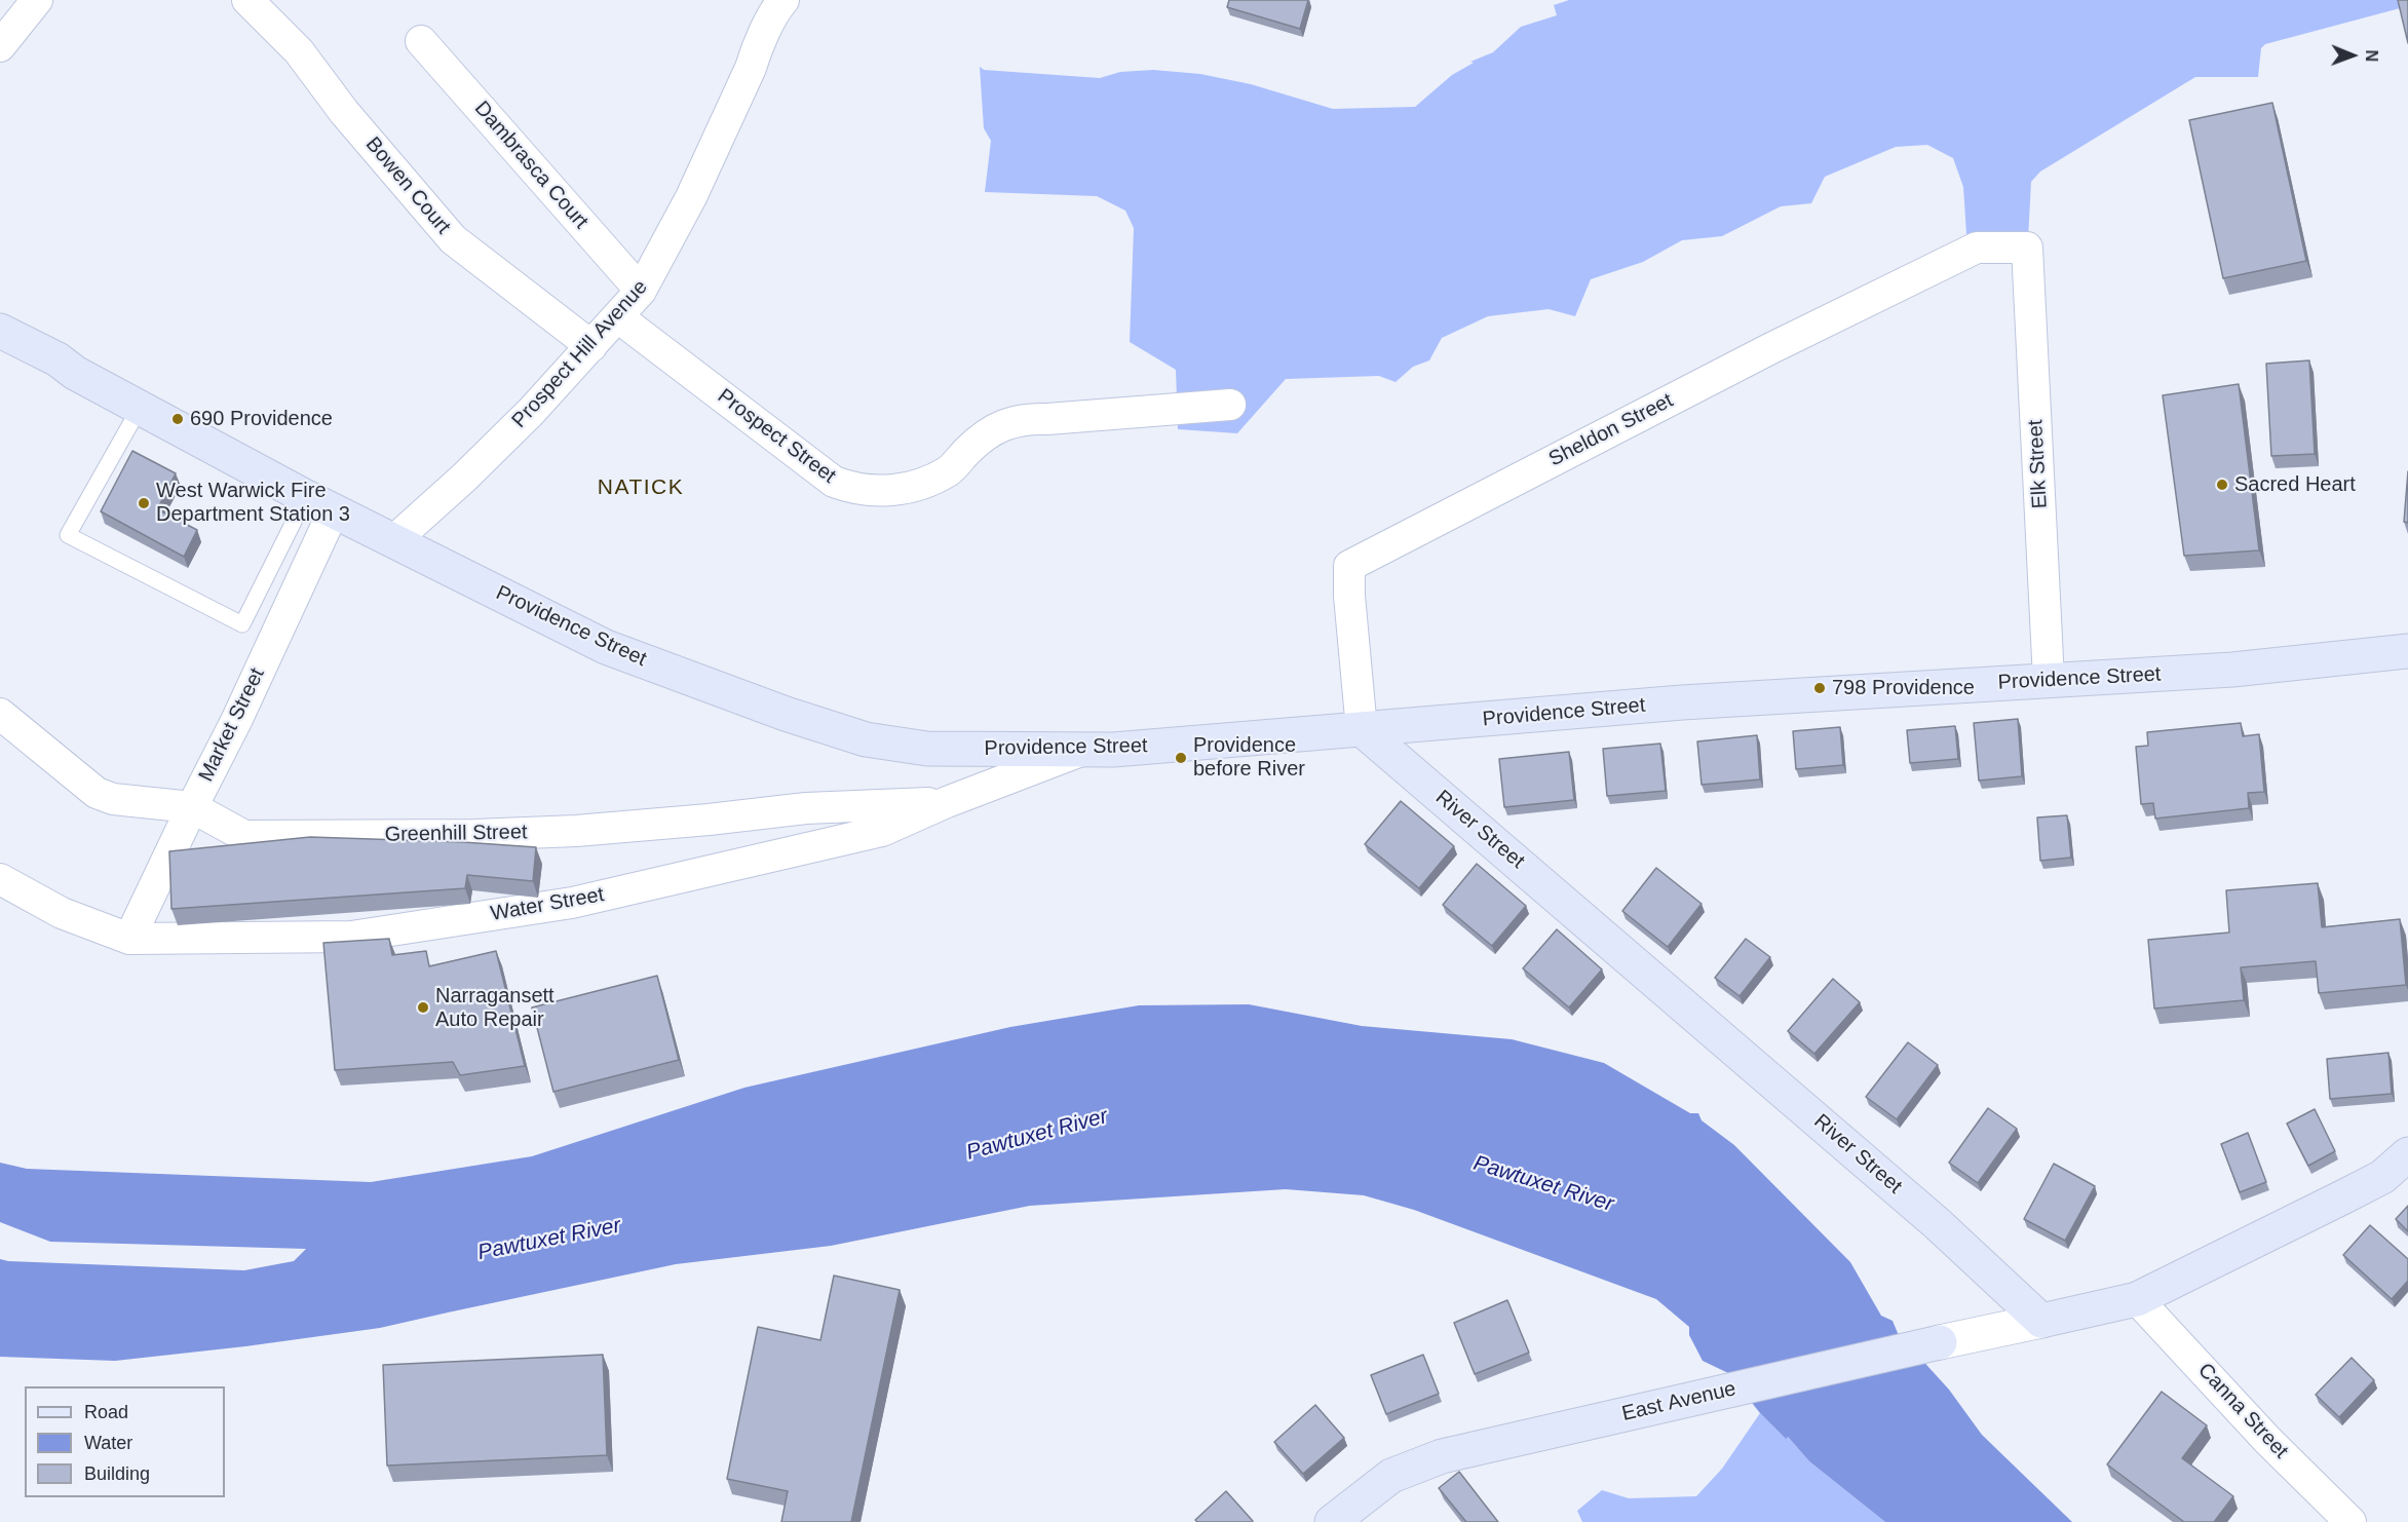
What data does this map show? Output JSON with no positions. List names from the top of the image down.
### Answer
{
  "streets": {
    "main road": ["Providence Street", "River Street", "East Avenue"],
    "street": [
      "Dambrasca Court",
      "Bowen Court",
      "Prospect Hill Avenue",
      "Sheldon Street",
      "Prospect Street",
      "Elk Street",
      "Market Street",
      "Greenhill Street",
      "Water Street",
      "Canna Street"
    ]
  },
  "crossings": [
    ["Dambrasca Court", "Prospect Hill Avenue"],
    ["Bowen Court", "Prospect Hill Avenue"],
    ["Prospect Hill Avenue", "Prospect Street"],
    ["Prospect Hill Avenue", "Providence Street"],
    ["Sheldon Street", "Elk Street"],
    ["Sheldon Street", "Providence Street"],
    ["Sheldon Street", "River Street"],
    ["Elk Street", "Providence Street"],
    ["Providence Street", "Market Street"],
    ["Providence Street", "River Street"],
    ["Providence Street", "Water Street"],
    ["Market Street", "Greenhill Street"],
    ["Market Street", "Water Street"],
    ["River Street", "East Avenue"],
    ["Greenhill Street", "Water Street"]
  ],
  "districts": ["NATICK"],
  "water": ["Pawtuxet River"],
  "places": [
    "690 Providence",
    "Sacred Heart",
    "West Warwick Fire Department Station 3",
    "798 Providence",
    "Providence before River",
    "Narragansett Auto Repair"
  ],
  "legend": ["Road", "Water", "Building"],
  "north": "right"
}
